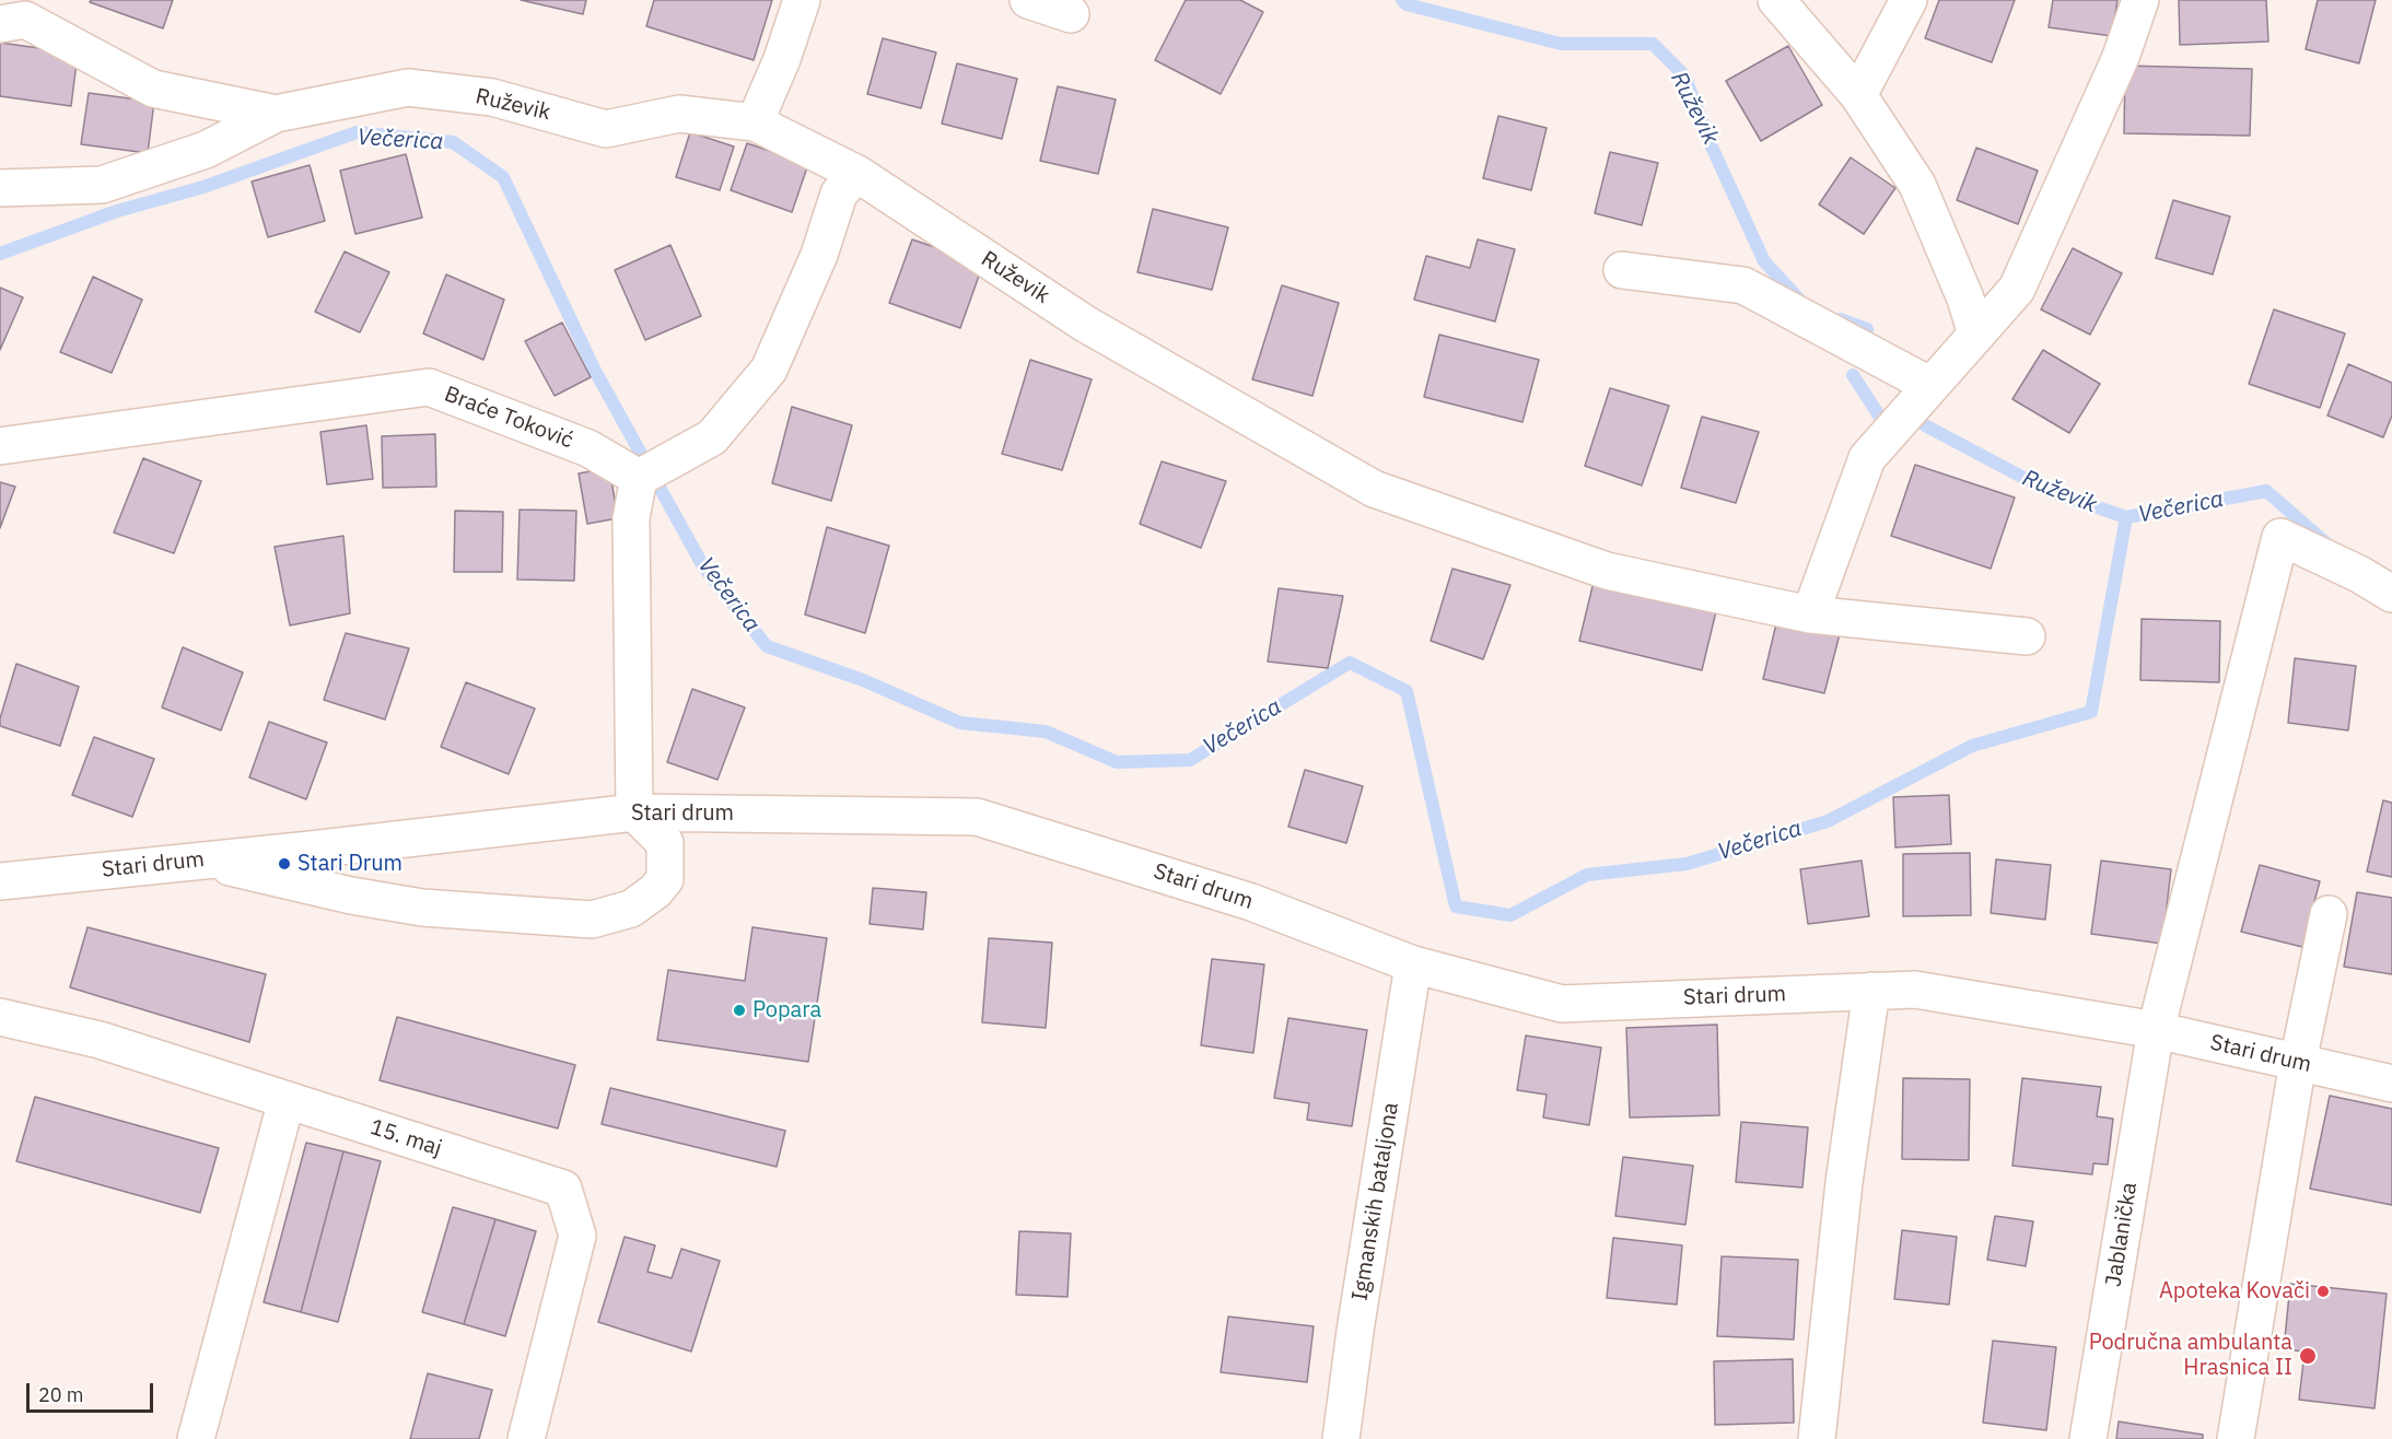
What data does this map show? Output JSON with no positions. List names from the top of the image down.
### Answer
{
  "streets": {
    "street": [
      "Ruževik",
      "Braće Toković",
      "Stari drum",
      "15. maj",
      "Igmanskih bataljona",
      "Jablanička"
    ]
  },
  "crossings": [
    ["Stari drum", "Igmanskih bataljona"],
    ["Stari drum", "Jablanička"]
  ],
  "water": ["Ruževik", "Večerica"],
  "places": [
    "Stari Drum",
    "Popara",
    "Apoteka Kovači",
    "Područna ambulanta Hrasnica II"
  ],
  "scale_bar": "20 m"
}
